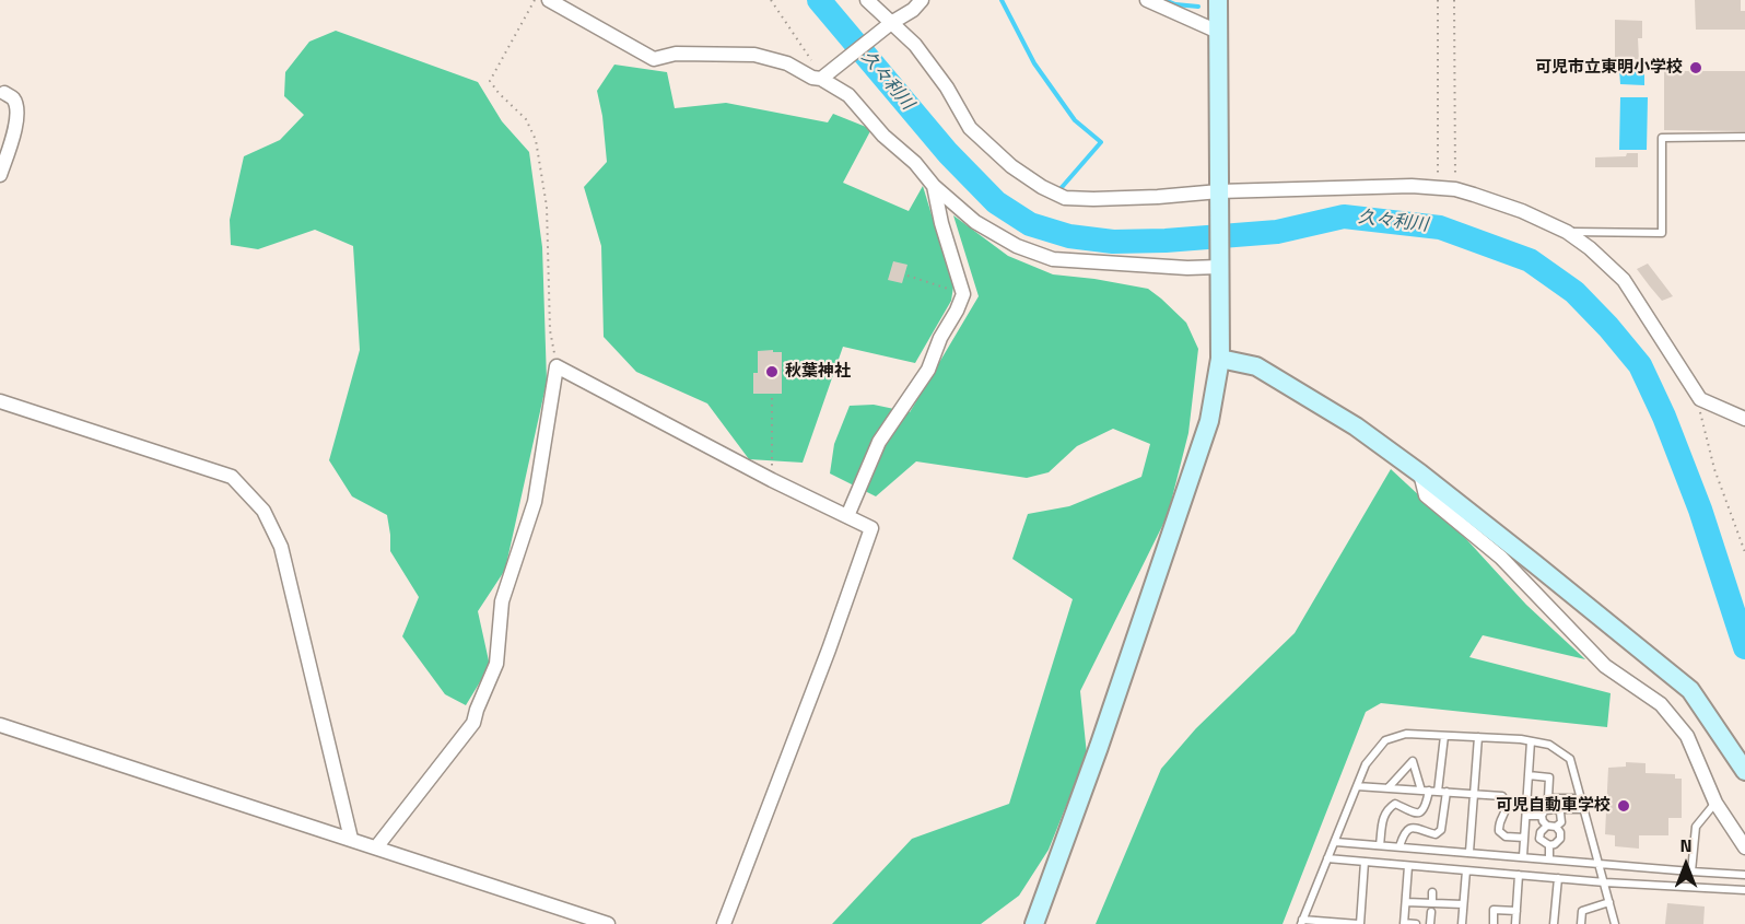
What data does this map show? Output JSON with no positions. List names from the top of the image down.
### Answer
{
  "water": ["久々利川"],
  "places": ["可児市立東明小学校", "秋葉神社", "可児自動車学校"],
  "north": "top"
}
